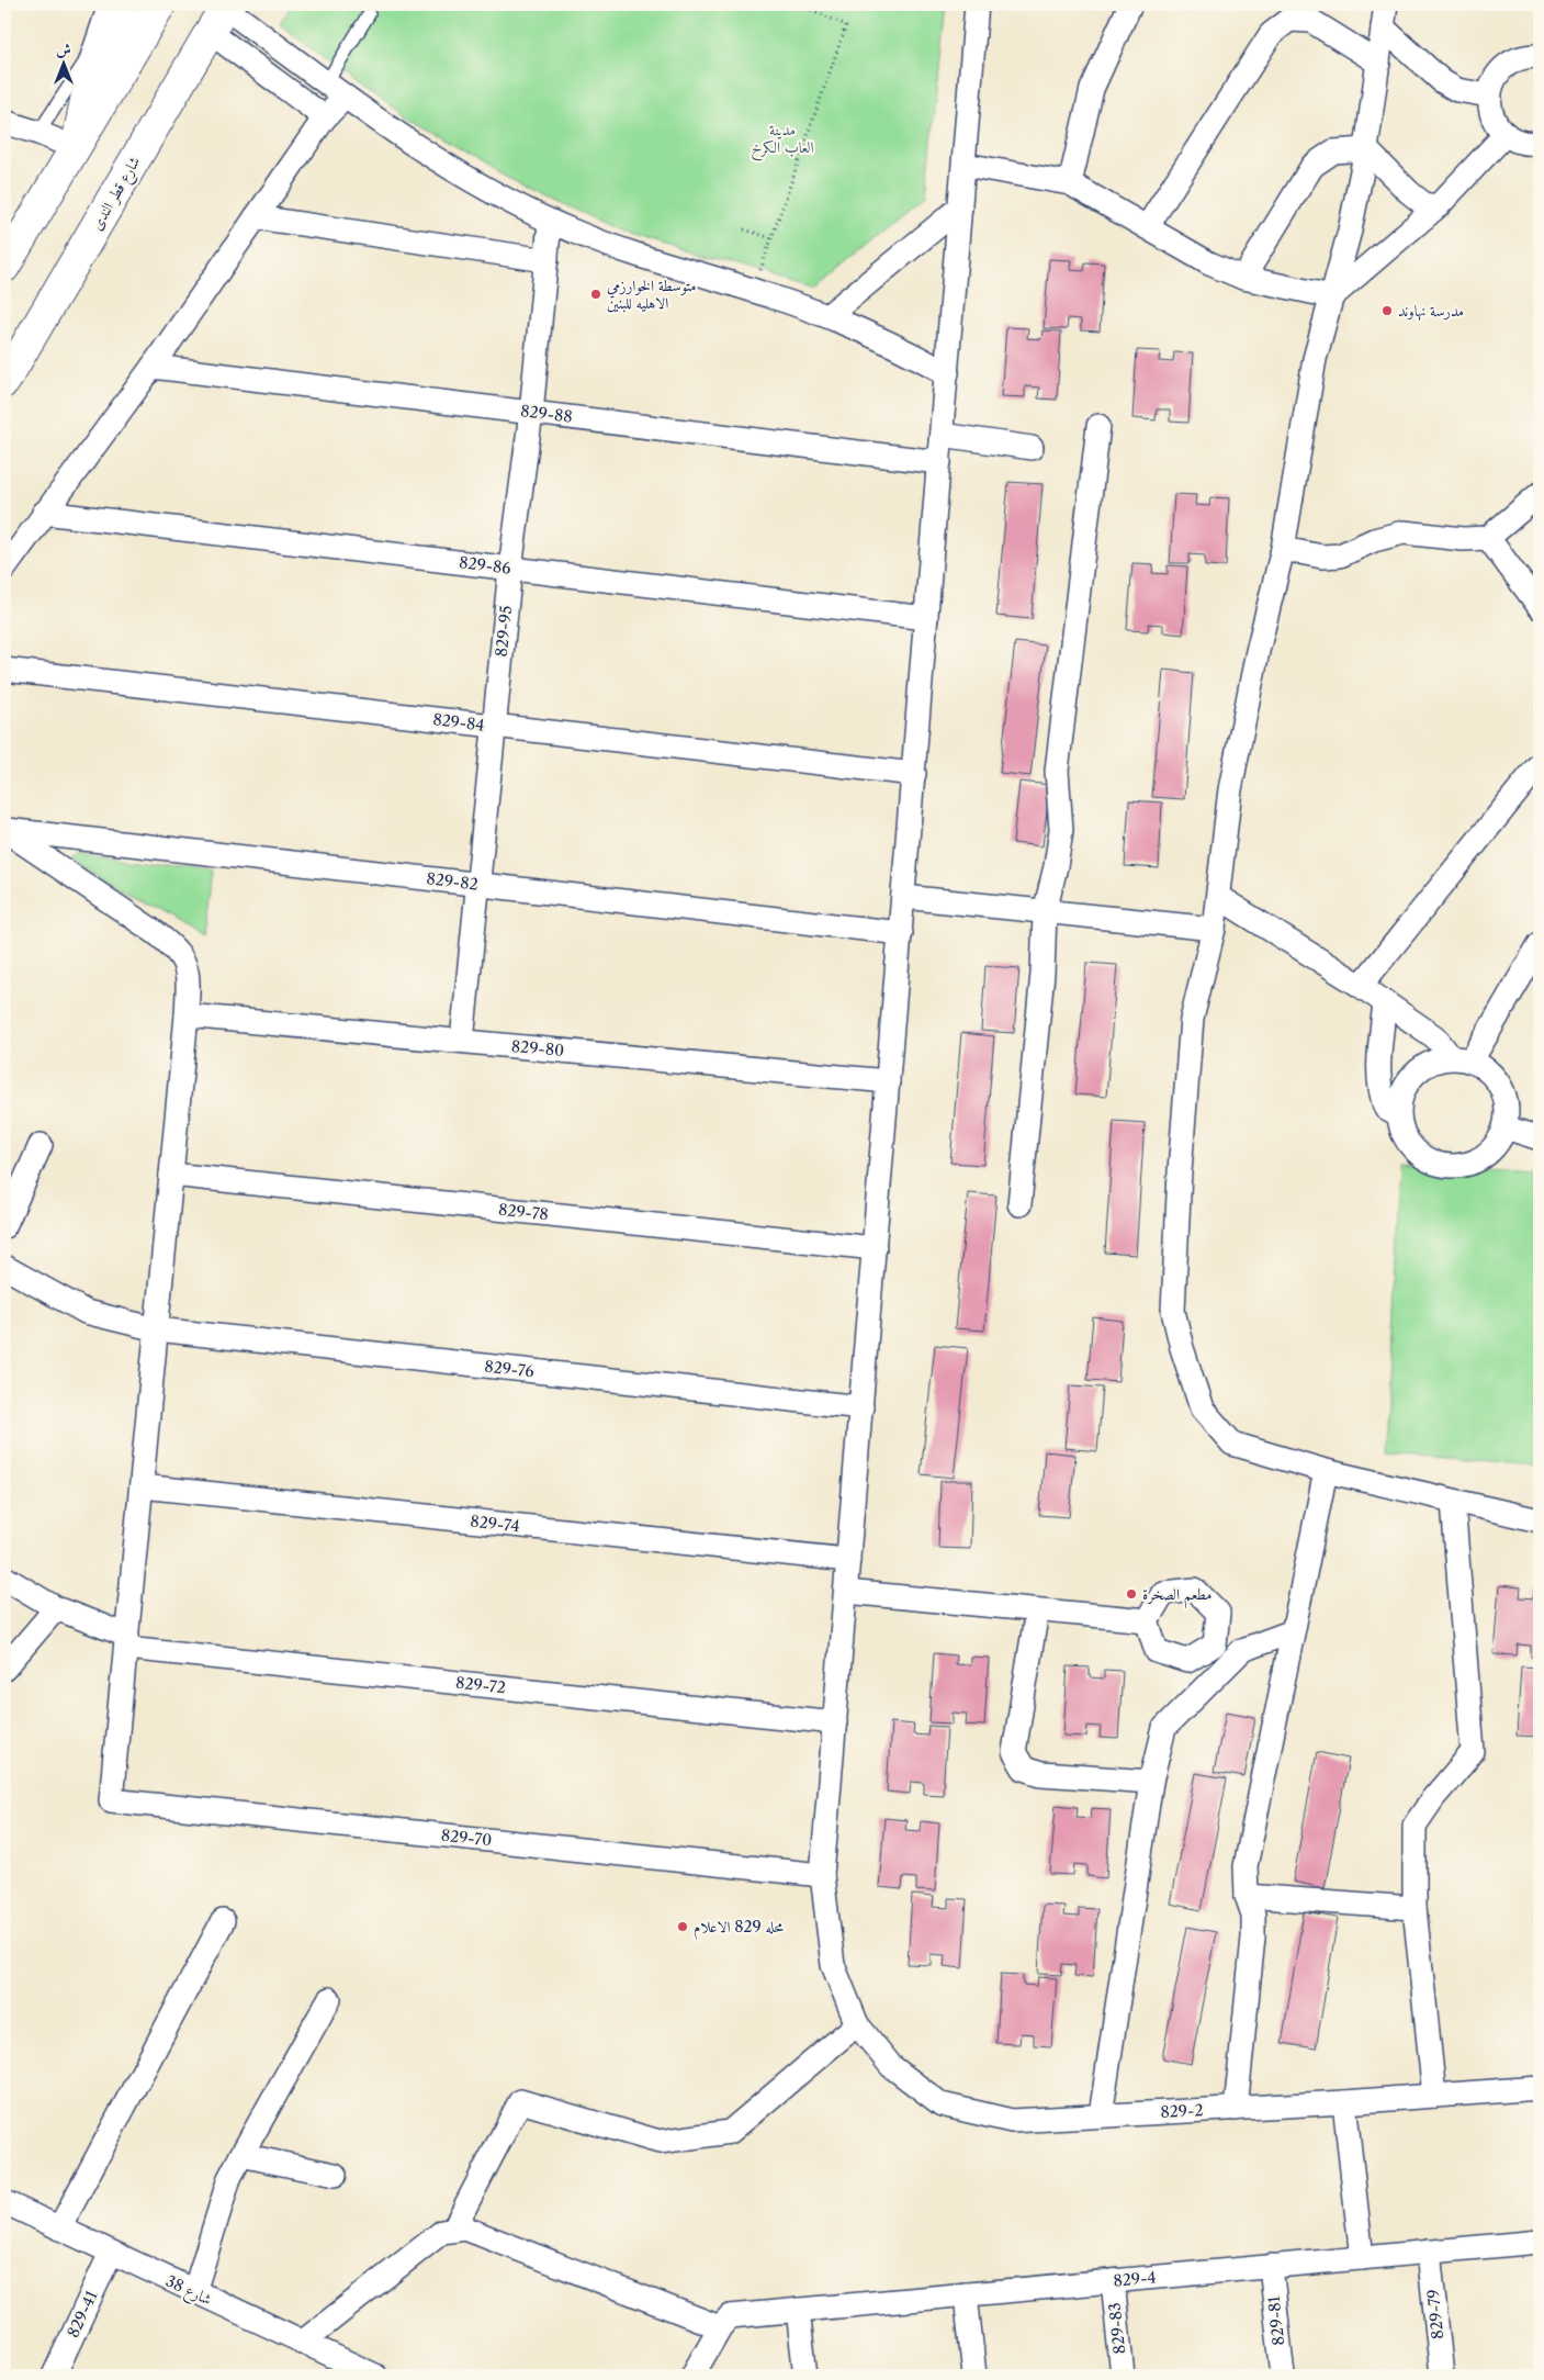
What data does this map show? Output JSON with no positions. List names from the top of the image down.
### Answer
{
  "streets": {
    "main road": ["شارع قطر الندى"],
    "street": [
      "829-88",
      "829-86",
      "829-95",
      "829-84",
      "829-82",
      "829-80",
      "829-78",
      "829-76",
      "829-74",
      "829-72",
      "829-70",
      "829-2",
      "829-4",
      "شارع 38",
      "829-41",
      "829-79",
      "829-81",
      "829-83"
    ]
  },
  "crossings": [
    ["829-88", "829-95"],
    ["829-88", "829-2"],
    ["829-86", "829-95"],
    ["829-86", "829-2"],
    ["829-95", "829-84"],
    ["829-95", "829-82"],
    ["829-95", "829-80"],
    ["829-84", "829-2"],
    ["829-82", "829-2"],
    ["829-80", "829-2"],
    ["829-78", "829-2"],
    ["829-76", "829-2"],
    ["829-74", "829-2"],
    ["829-72", "829-70"],
    ["829-72", "829-2"],
    ["829-70", "829-2"],
    ["829-4", "829-79"],
    ["829-4", "829-81"],
    ["829-4", "829-83"],
    ["شارع 38", "829-41"]
  ],
  "parks": ["مدينة العاب الكرخ"],
  "places": [
    "متوسطة الخوارزمي الاهليه للبنين",
    "مدرسة نهاوند",
    "مطعم الصخرة",
    "محله 829 الاعلام"
  ],
  "north": "top"
}
